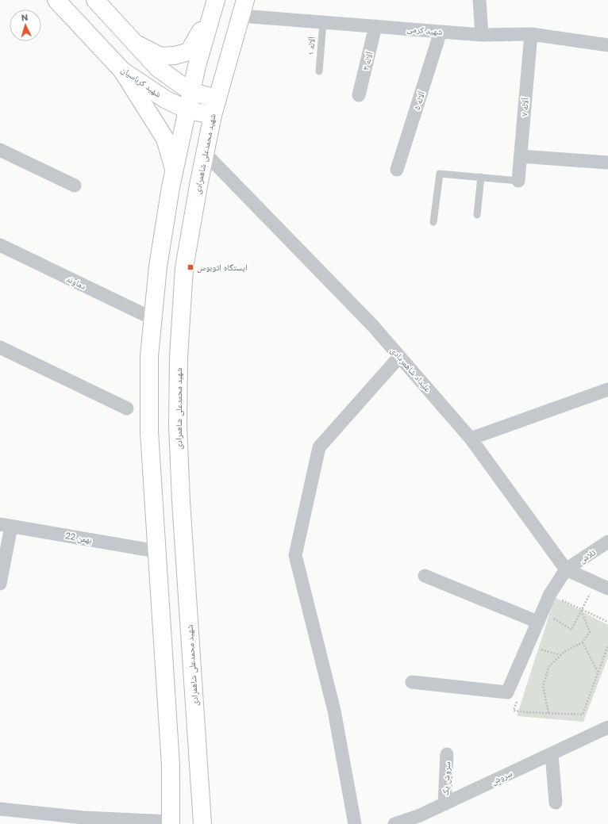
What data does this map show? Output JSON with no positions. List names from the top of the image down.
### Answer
{
  "streets": {
    "main road": ["شهید کرباسیان", "شهید محمدعلی شاهمرادی"],
    "street": [
      "شهید کرمی",
      "آلاله ۳",
      "آلاله ۵",
      "آلاله ۷",
      "دماوند",
      "علیداد شاهمردادی",
      "22 بهمن",
      "تلاش",
      "سروش",
      "سروش یک"
    ],
    "lane": ["آلاله ۱"]
  },
  "crossings": [
    ["شهید کرمی", "آلاله ۱"],
    ["شهید کرمی", "آلاله ۳"],
    ["شهید کرمی", "آلاله ۵"],
    ["شهید کرمی", "آلاله ۷"],
    ["شهید کرمی", "شهید محمدعلی شاهمرادی"],
    ["شهید کرباسیان", "شهید محمدعلی شاهمرادی"],
    ["شهید محمدعلی شاهمرادی", "علیداد شاهمردادی"],
    ["علیداد شاهمردادی", "تلاش"],
    ["سروش", "سروش یک"]
  ],
  "places": {
    "transit": ["ایستگاه اتوبوس"]
  },
  "north": "top"
}
